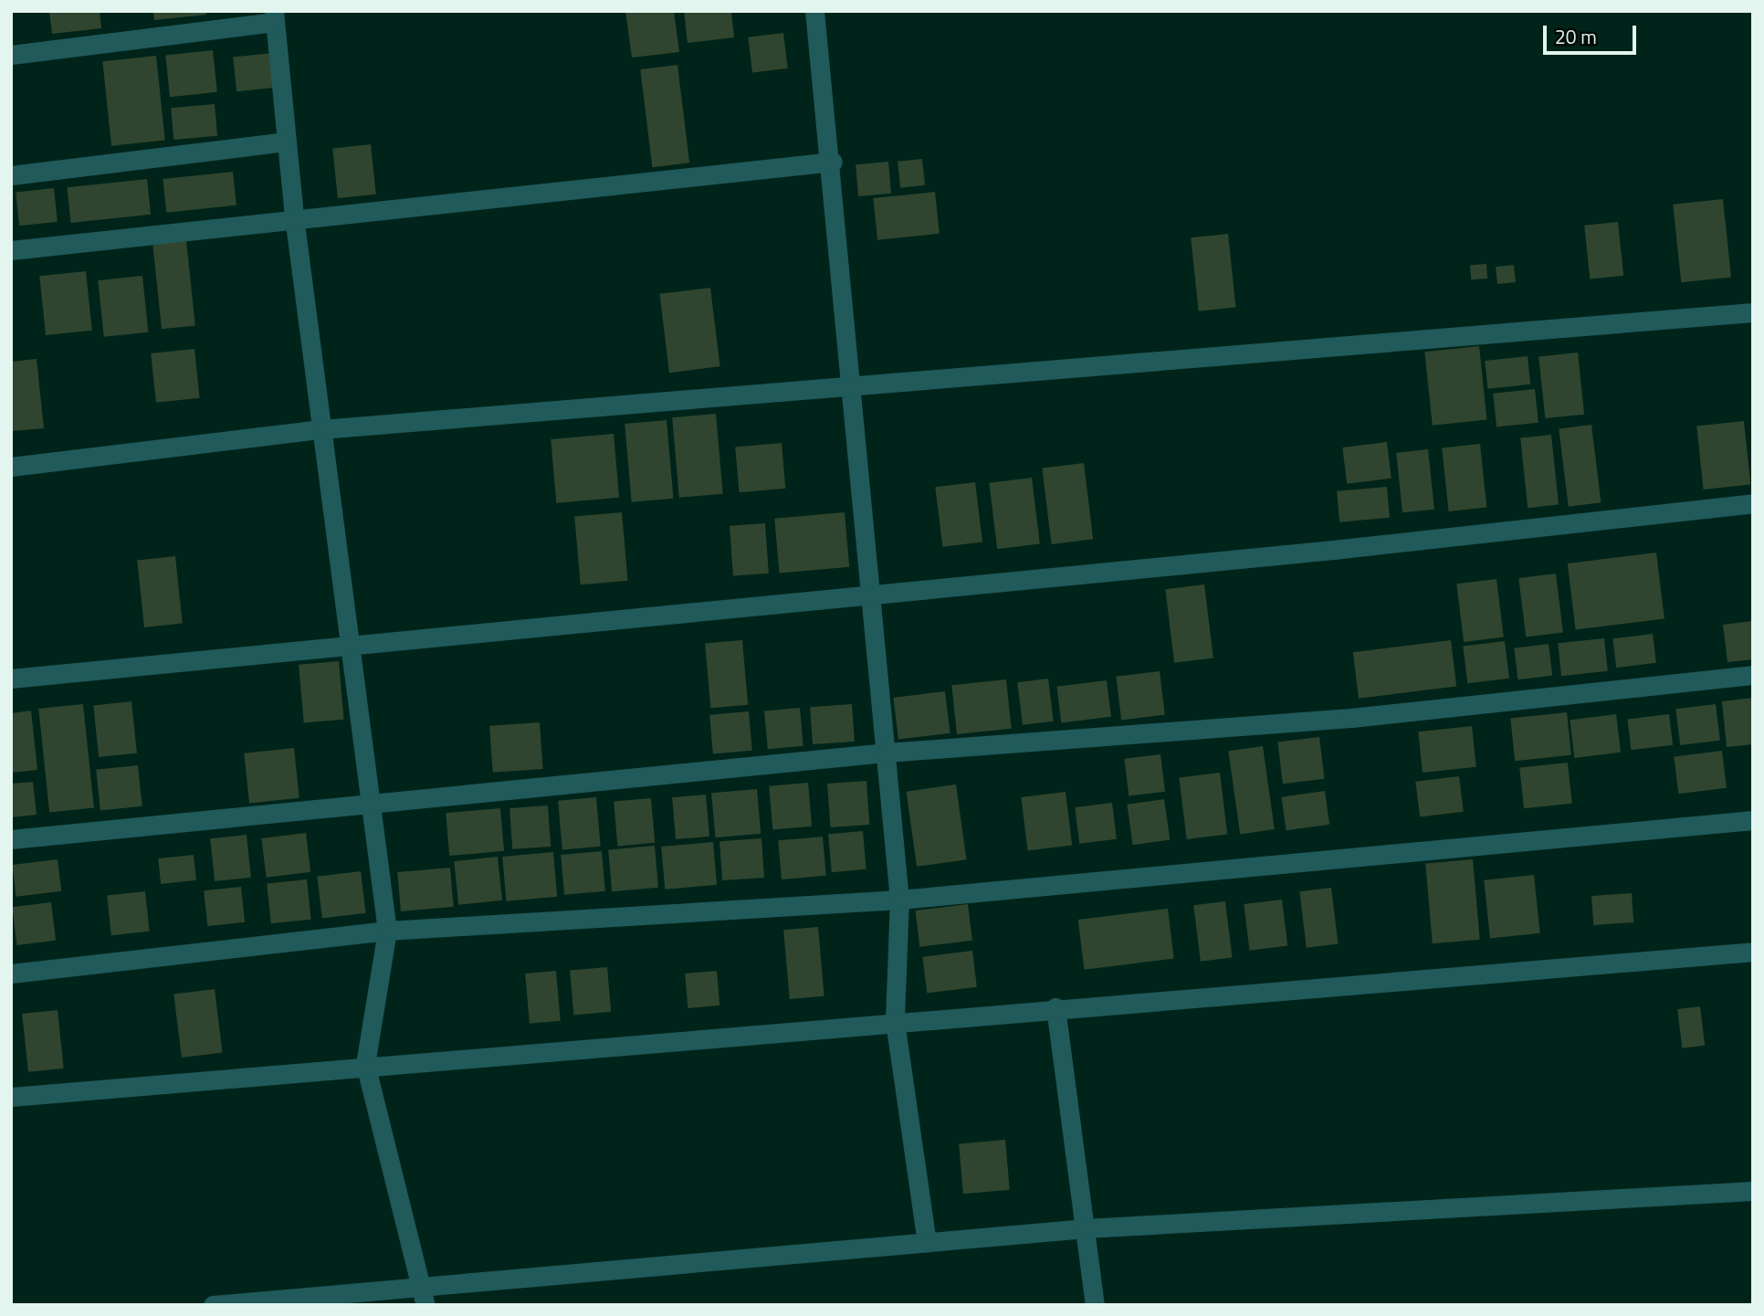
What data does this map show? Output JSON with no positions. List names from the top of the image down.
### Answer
{
  "scale_bar": "20 m"
}
